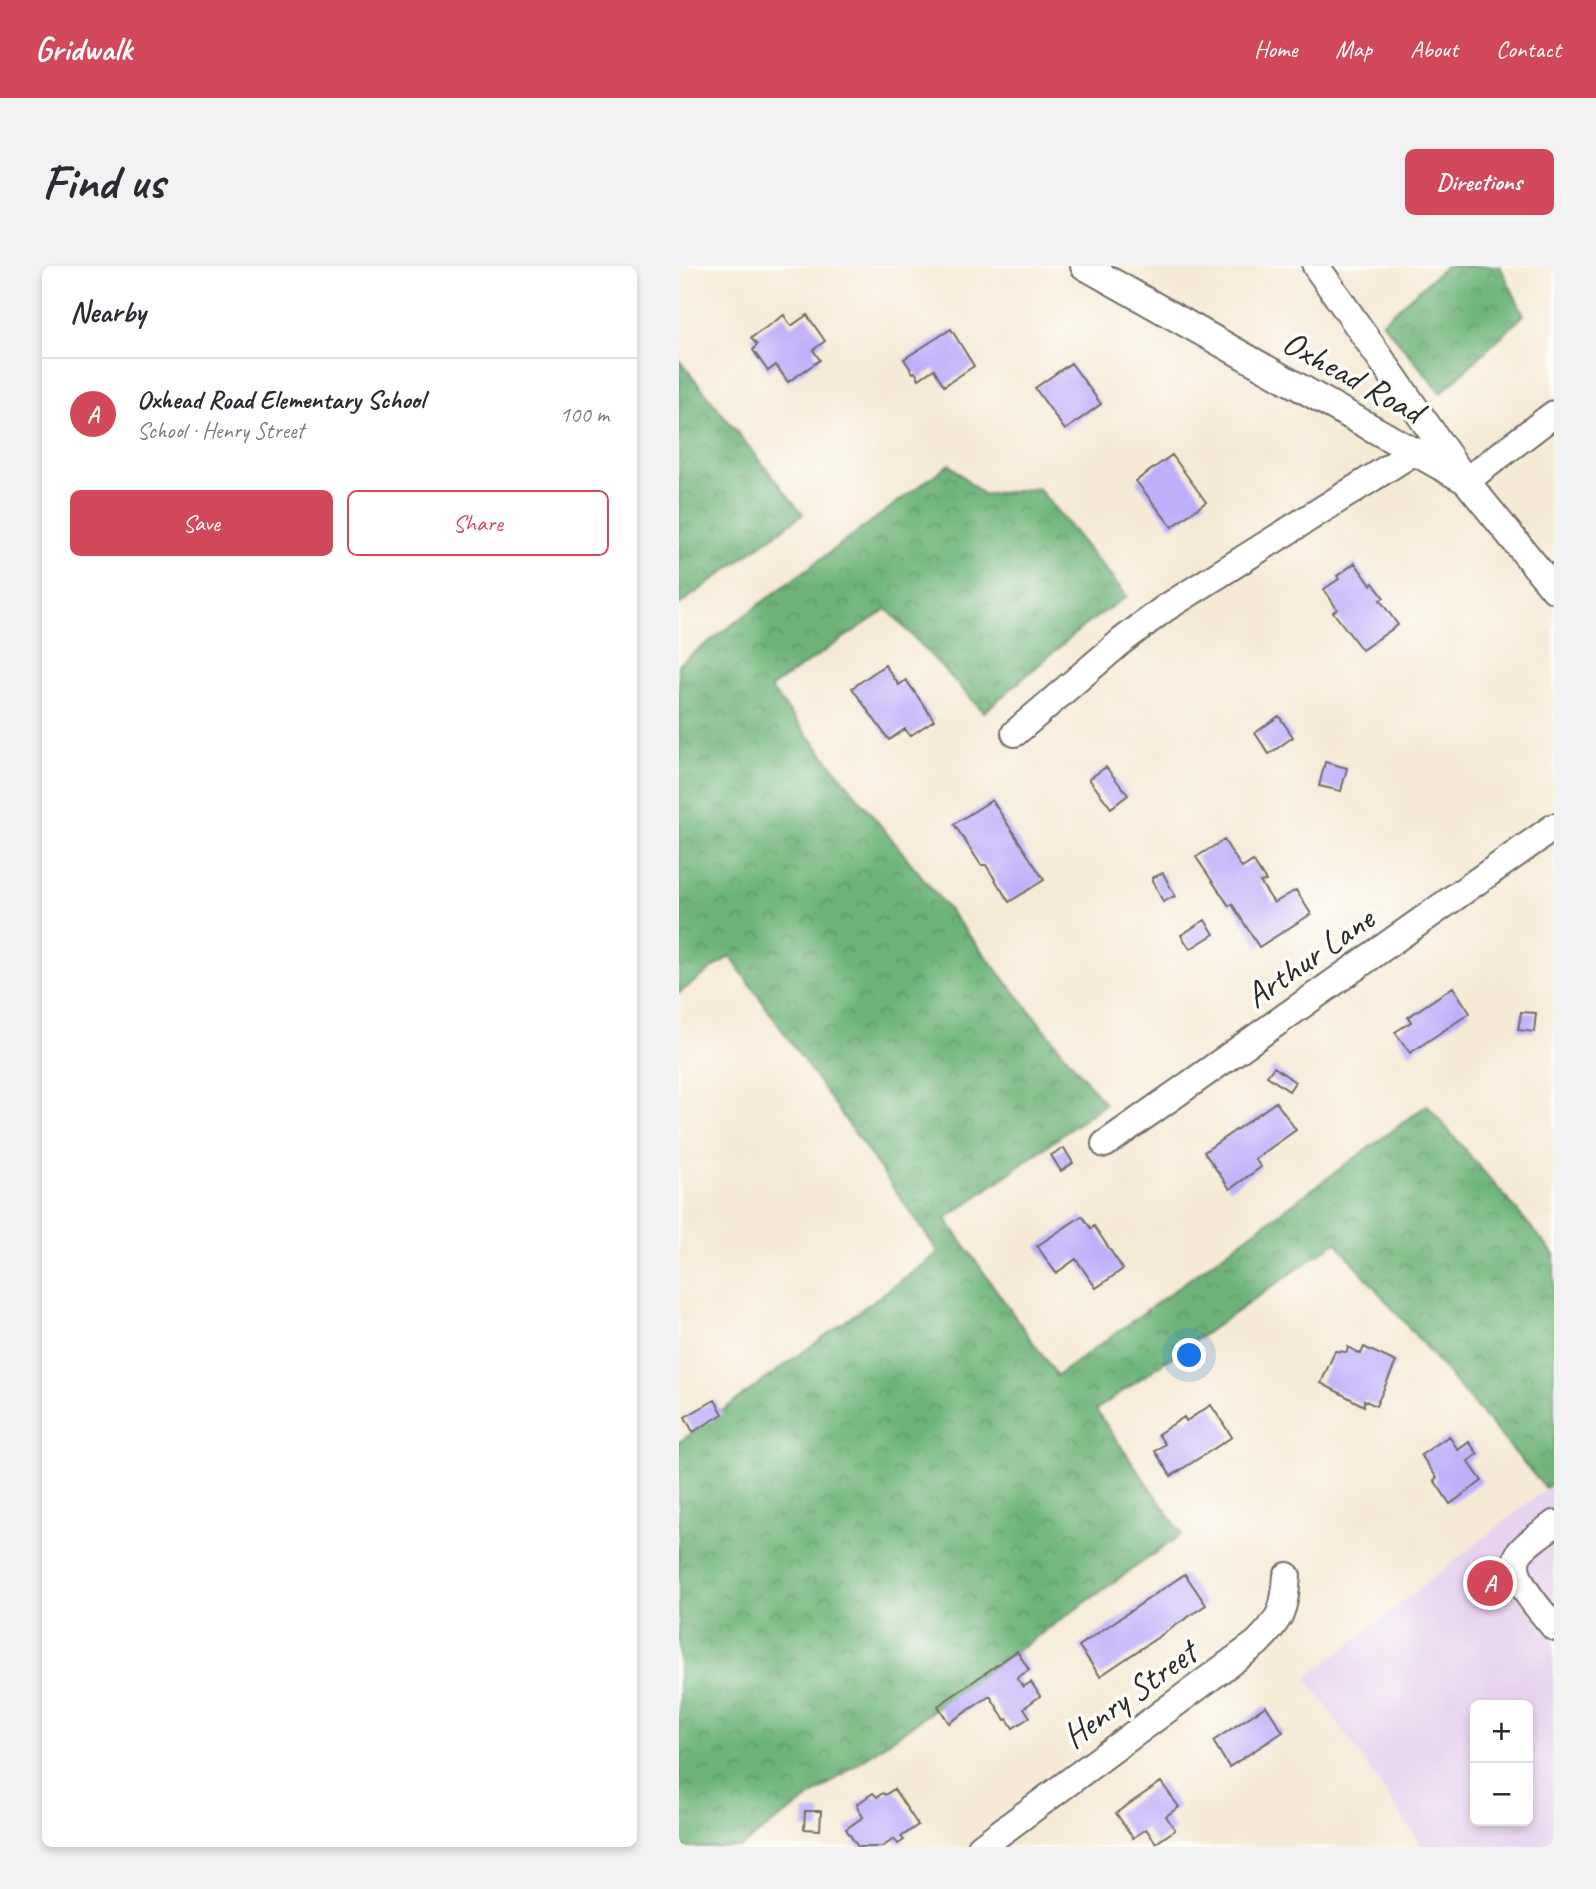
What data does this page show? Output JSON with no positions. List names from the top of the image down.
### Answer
{
  "streets": {
    "street": ["Oxhead Road", "Arthur Lane", "Henry Street"]
  },
  "page": {
    "header": "Gridwalk",
    "nav": [
      "Home",
      "Map",
      "About",
      "Contact"
    ],
    "buttons": [
      "Directions",
      ["Save", "Share"]
    ],
    "title": "Find us",
    "heading": "Nearby",
    "list": [
      {
        "mark": "A",
        "name": "Oxhead Road Elementary School",
        "note": "School · Henry Street",
        "value": "100 m"
      }
    ],
    "pins": "A",
    "map_buttons": ["+", "−"]
  }
}
